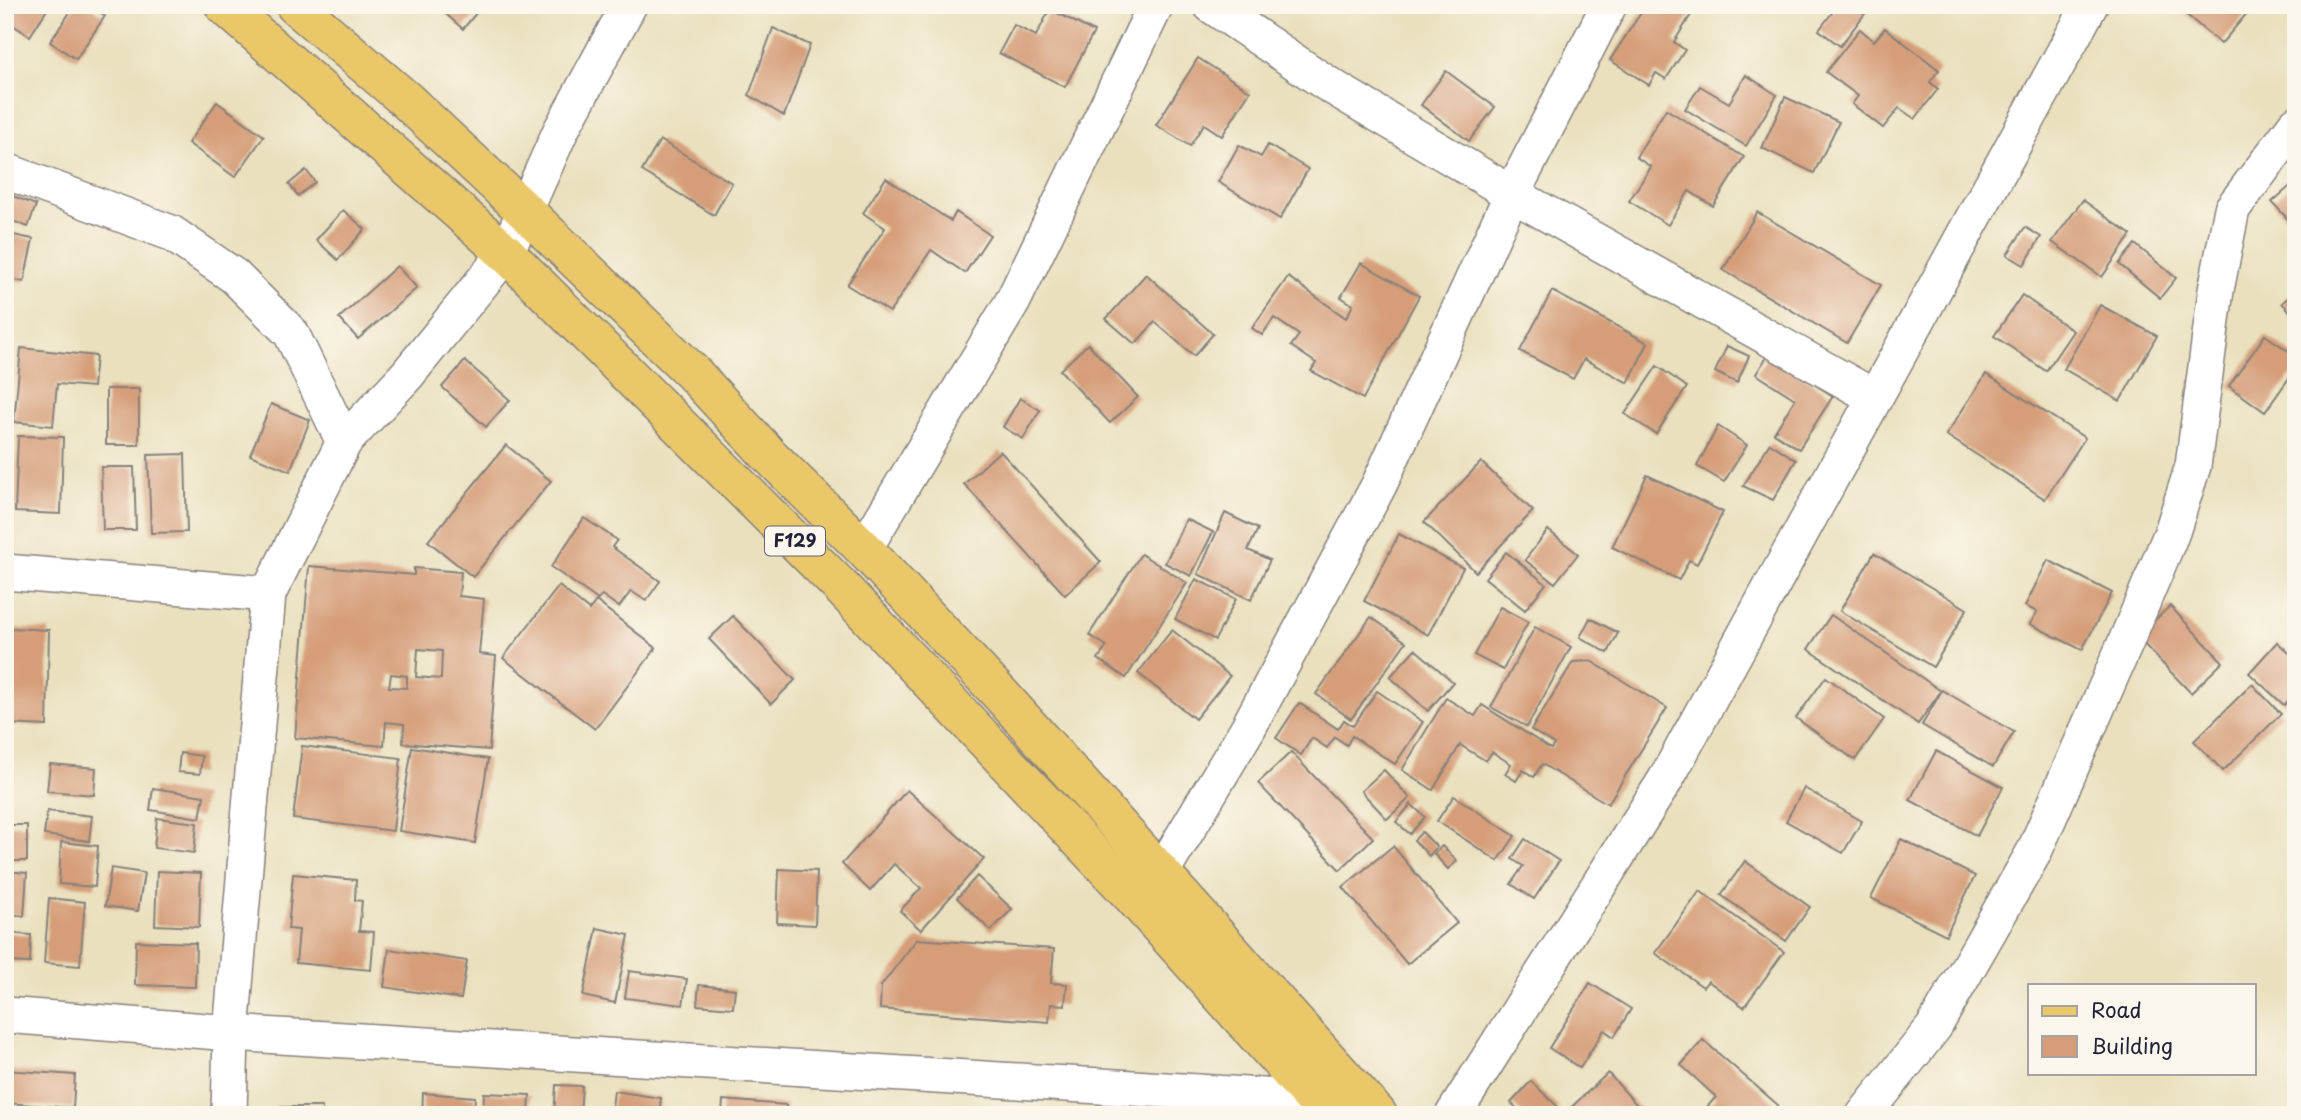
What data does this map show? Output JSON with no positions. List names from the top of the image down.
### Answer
{
  "streets": {
    "main road": ["F129"]
  },
  "legend": ["Road", "Building"]
}
